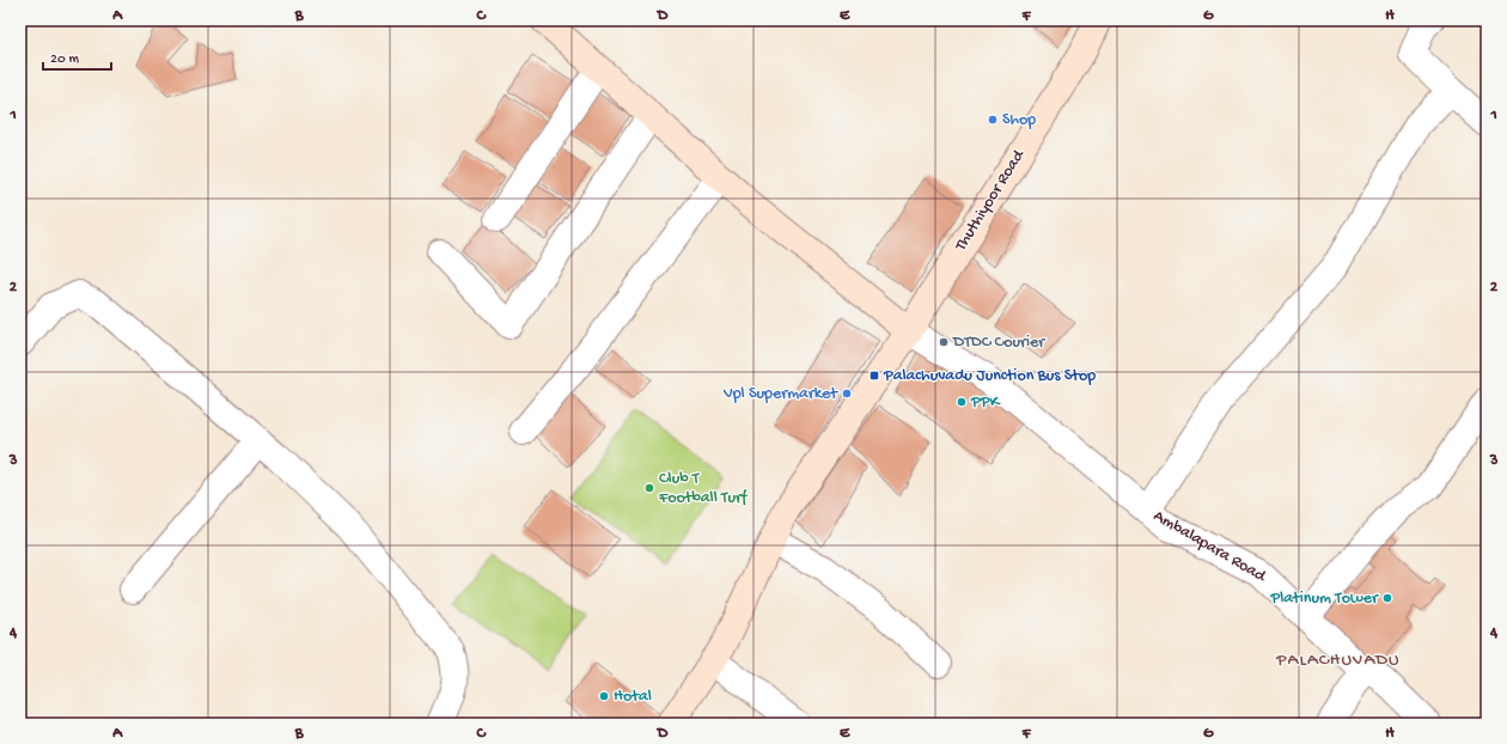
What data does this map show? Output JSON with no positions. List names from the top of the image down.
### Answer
{
  "streets": {
    "main road": ["Thuthiyoor Road"],
    "street": ["Ambalapara Road"]
  },
  "crossings": [
    ["Thuthiyoor Road", "Ambalapara Road"]
  ],
  "districts": ["PALACHUVADU"],
  "places": {
    "other": [
      "Shop",
      "DTDC Courier",
      "Vpl Supermarket",
      "PPK",
      "Club T Football Turf",
      "Platinum Tower",
      "Hotal"
    ],
    "transit": ["Palachuvadu Junction Bus Stop"]
  },
  "scale_bar": "20 m",
  "grid": {
    "columns": [
      "A",
      "B",
      "C",
      "D",
      "E",
      "F",
      "G",
      "H"
    ],
    "rows": [
      "1",
      "2",
      "3",
      "4"
    ]
  }
}
